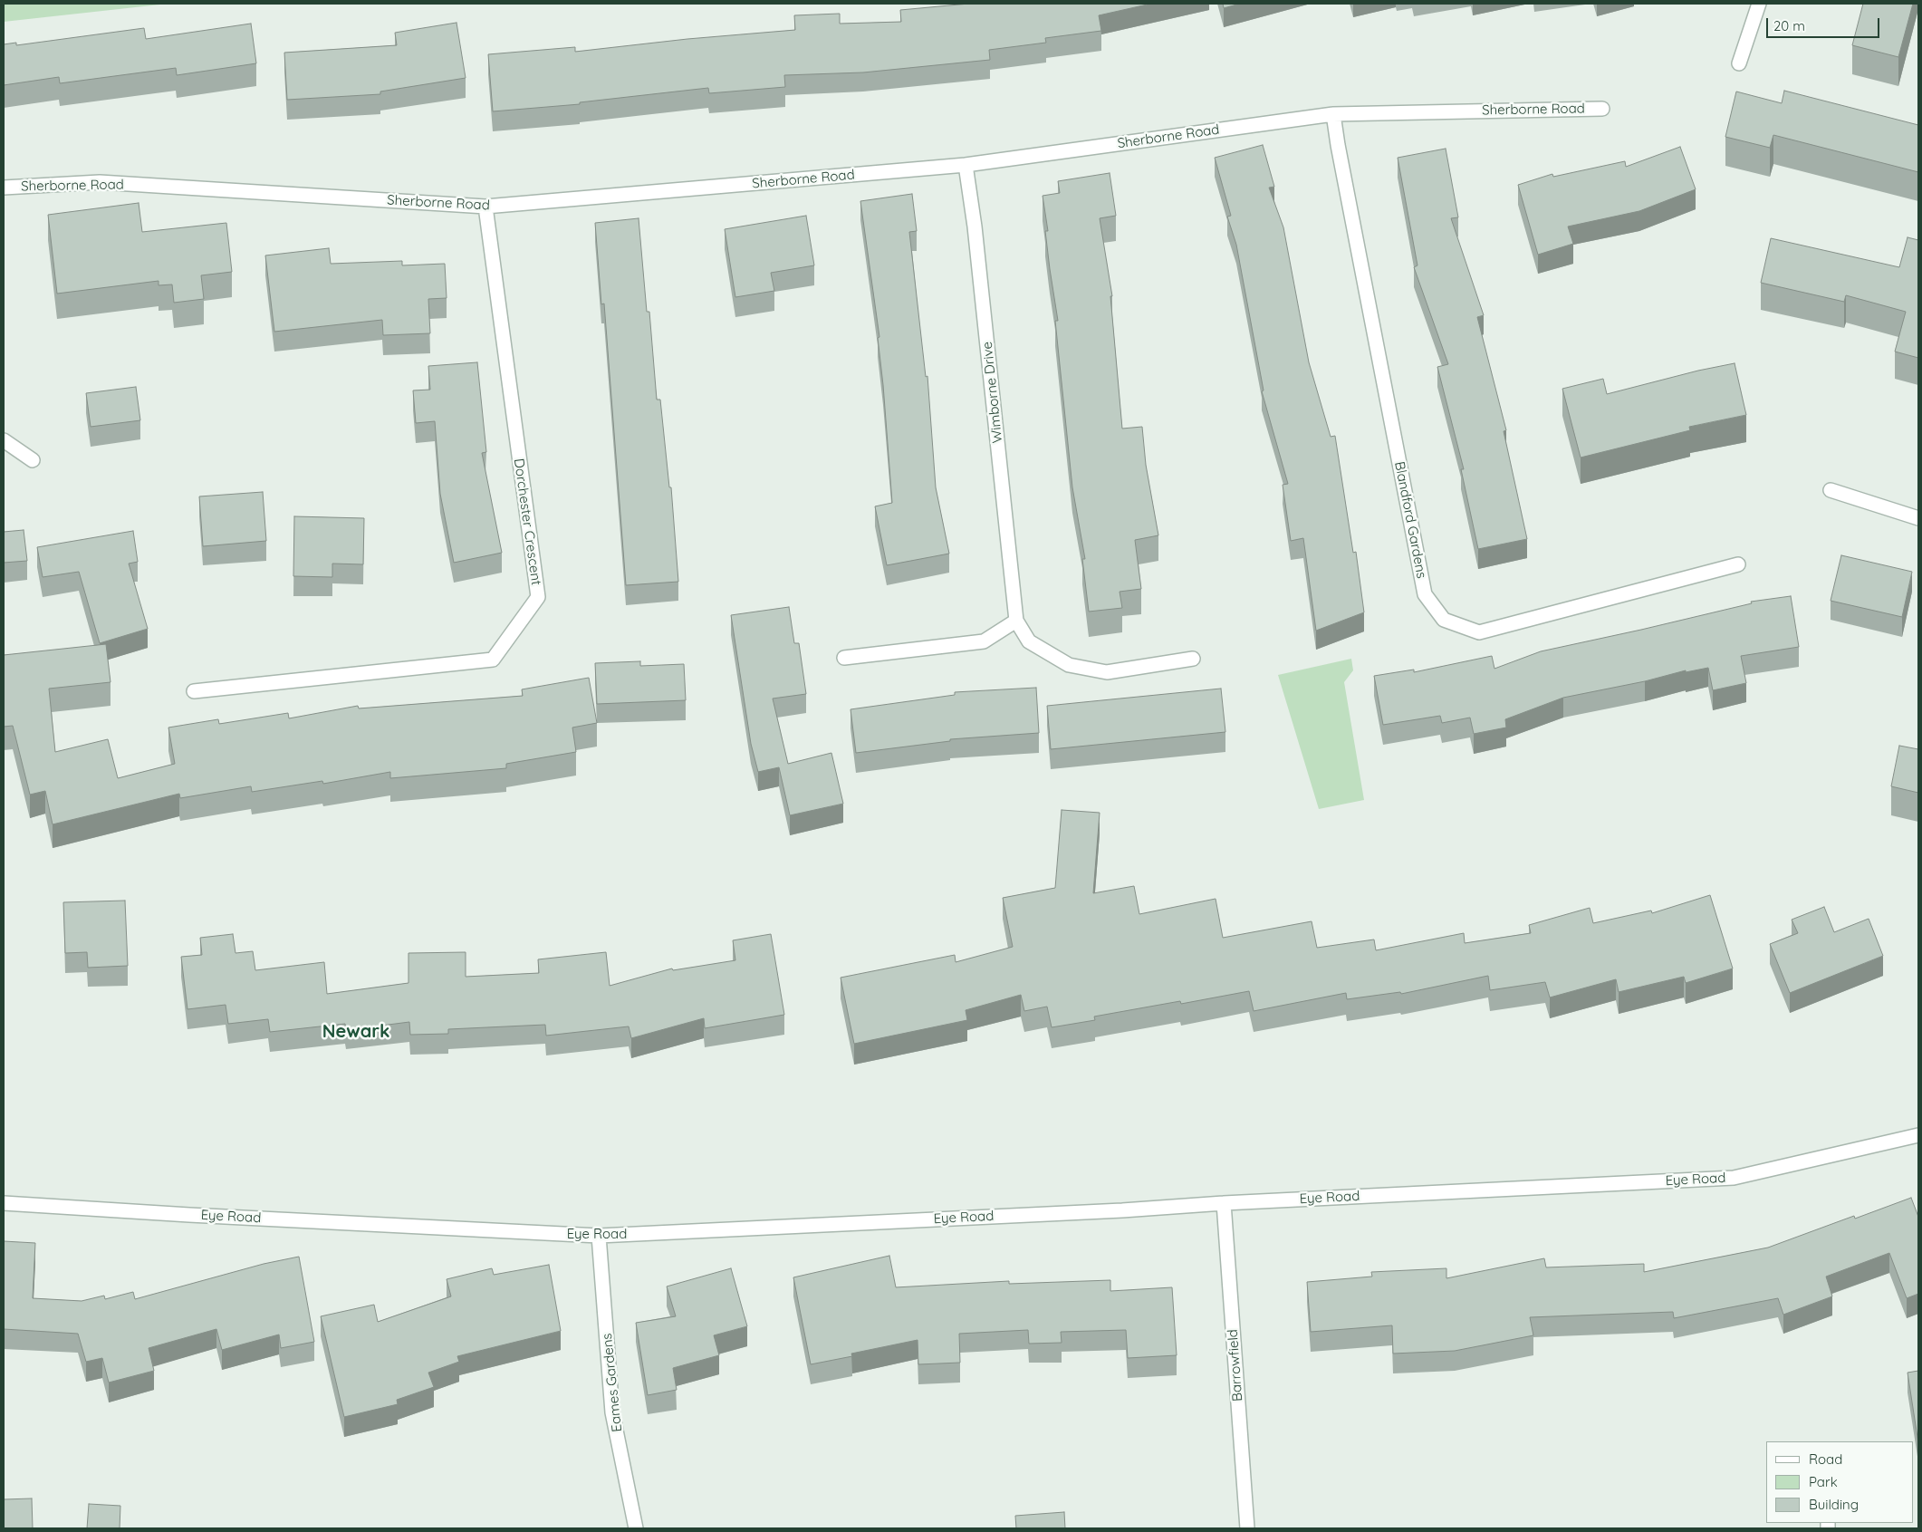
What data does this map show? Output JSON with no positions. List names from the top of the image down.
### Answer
{
  "streets": {
    "street": [
      "Sherborne Road",
      "Wimborne Drive",
      "Blandford Gardens",
      "Dorchester Crescent",
      "Eye Road",
      "Barrowfield",
      "Eames Gardens"
    ]
  },
  "crossings": [
    ["Sherborne Road", "Wimborne Drive"],
    ["Sherborne Road", "Blandford Gardens"],
    ["Sherborne Road", "Dorchester Crescent"],
    ["Eye Road", "Barrowfield"],
    ["Eye Road", "Eames Gardens"]
  ],
  "districts": ["Newark"],
  "legend": ["Road", "Park", "Building"],
  "scale_bar": "20 m"
}
